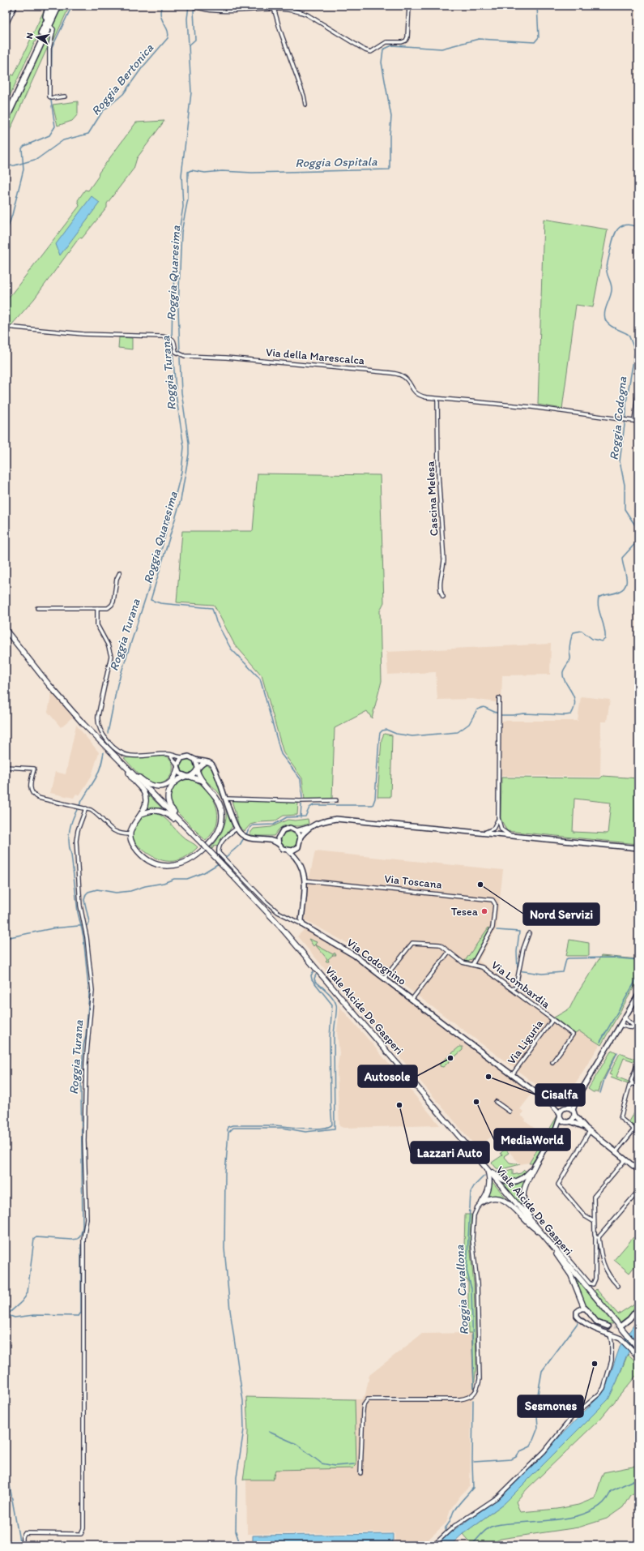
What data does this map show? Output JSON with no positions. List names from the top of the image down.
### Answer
{
  "streets": {
    "main road": ["Viale Alcide De Gasperi"],
    "street": [
      "Via della Marescalca",
      "Cascina Melesa",
      "Via Toscana",
      "Via Codognino",
      "Via Lombardia",
      "Via Liguria"
    ]
  },
  "crossings": [
    ["Via della Marescalca", "Cascina Melesa"],
    ["Via Toscana", "Via Lombardia"],
    ["Via Codognino", "Via Lombardia"],
    ["Via Codognino", "Viale Alcide De Gasperi"],
    ["Via Codognino", "Via Liguria"],
    ["Via Lombardia", "Via Liguria"]
  ],
  "water": [
    "Roggia Bertonica",
    "Roggia Ospitala",
    "Roggia Quaresima",
    "Roggia Turana",
    "Roggia Codogna",
    "Roggia Cavallona"
  ],
  "places": [
    "Nord Servizi",
    "Tesea",
    "Autosole",
    "Cisalfa",
    "MediaWorld",
    "Lazzari Auto",
    "Sesmones"
  ],
  "north": "left"
}
